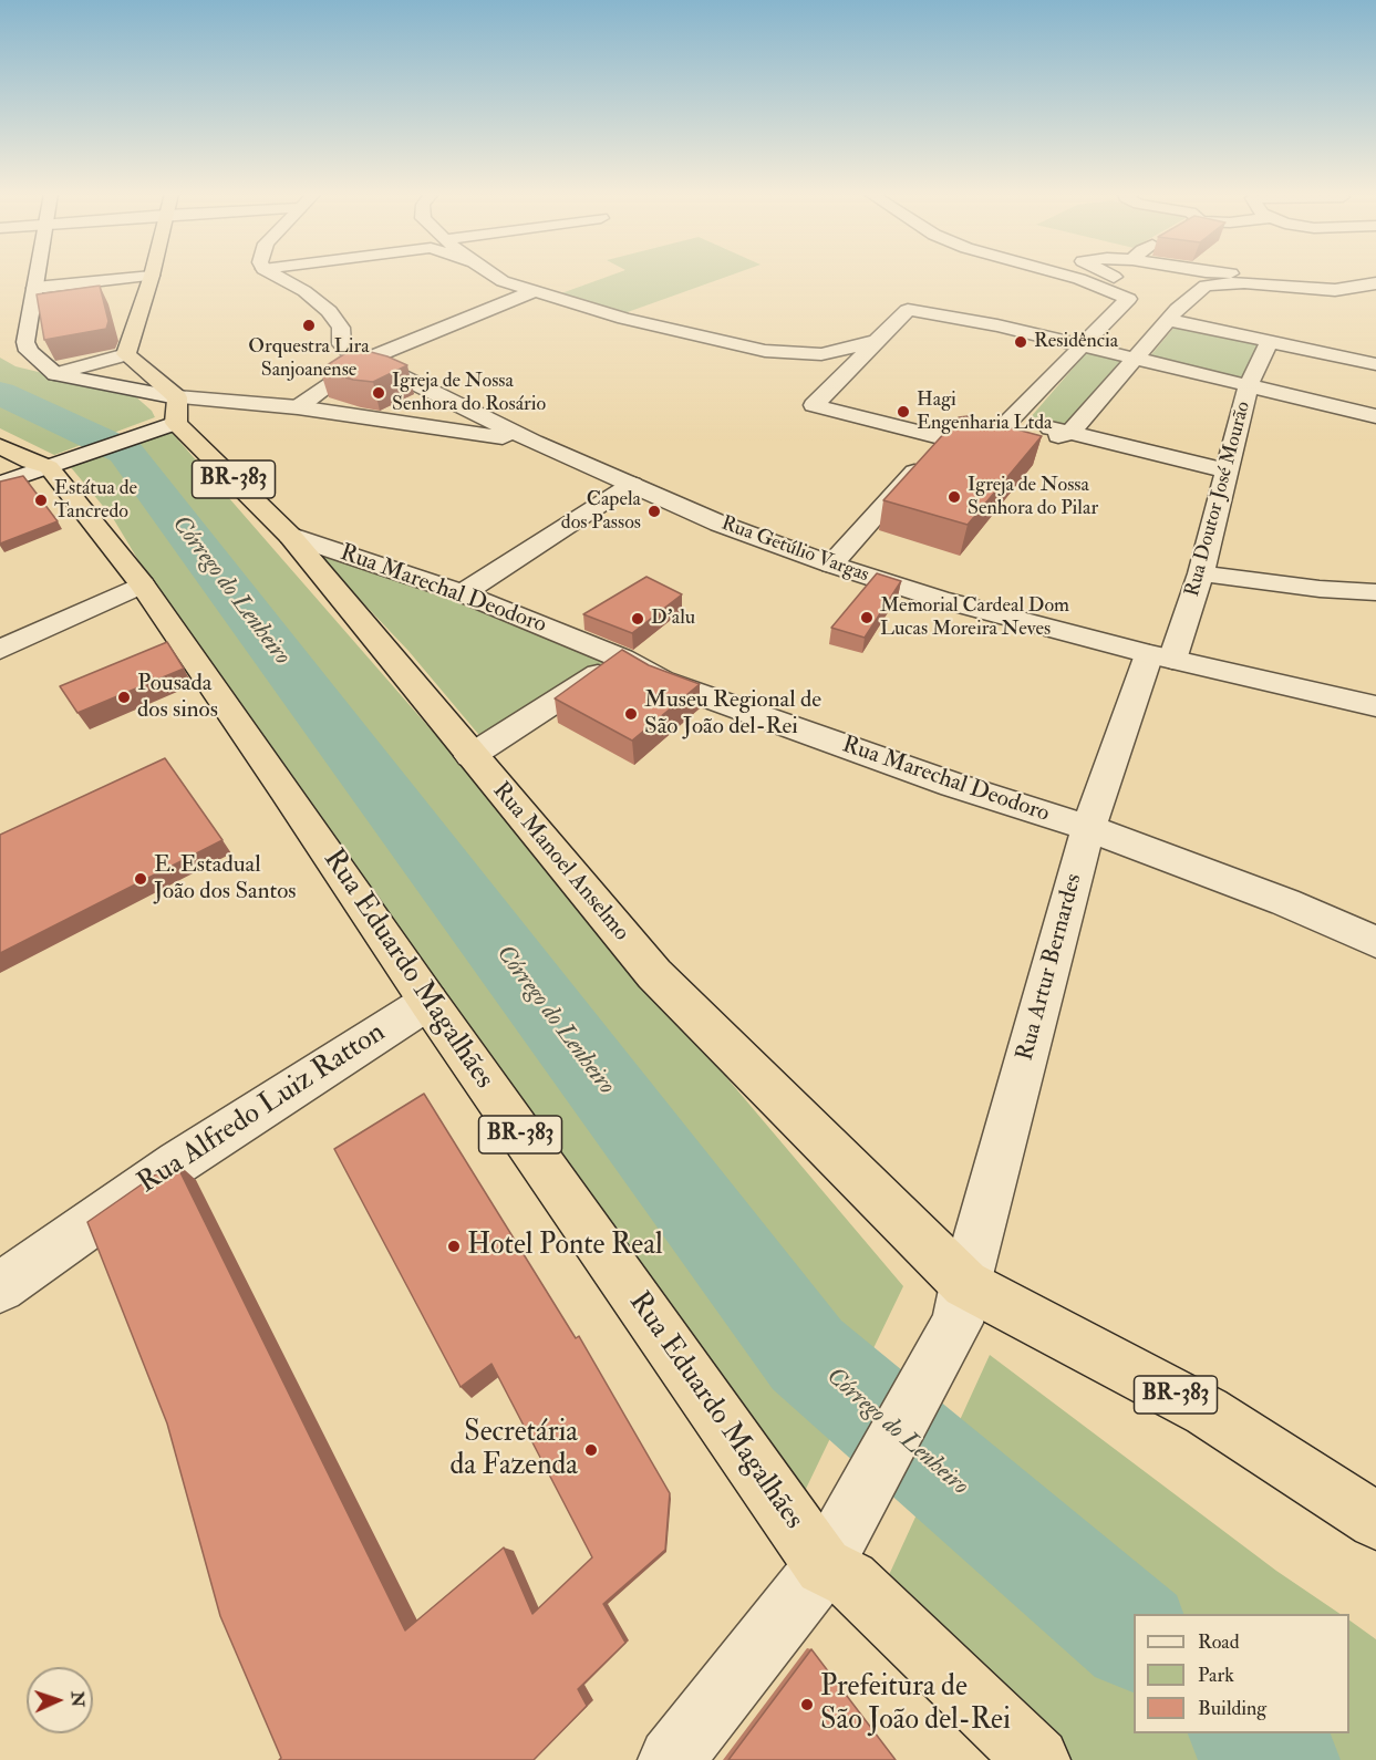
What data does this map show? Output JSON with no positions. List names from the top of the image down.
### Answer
{
  "streets": {
    "highway": ["BR-383", "Rua Manoel Anselmo", "Rua Eduardo Magalhães"],
    "street": [
      "Rua Doutor José Mourão",
      "Rua Getúlio Vargas",
      "Rua Marechal Deodoro",
      "Rua Artur Bernardes",
      "Rua Alfredo Luiz Ratton"
    ]
  },
  "crossings": [
    ["BR-383", "Rua Manoel Anselmo"],
    ["BR-383", "Rua Artur Bernardes"],
    ["BR-383", "Rua Eduardo Magalhães"],
    ["Rua Doutor José Mourão", "Rua Getúlio Vargas"],
    ["Rua Doutor José Mourão", "Rua Artur Bernardes"],
    ["Rua Getúlio Vargas", "Rua Artur Bernardes"],
    ["Rua Marechal Deodoro", "Rua Manoel Anselmo"],
    ["Rua Marechal Deodoro", "Rua Artur Bernardes"],
    ["Rua Manoel Anselmo", "Rua Artur Bernardes"],
    ["Rua Artur Bernardes", "Rua Eduardo Magalhães"],
    ["Rua Eduardo Magalhães", "Rua Alfredo Luiz Ratton"]
  ],
  "water": ["Córrego do Lenheiro"],
  "places": [
    "Orquestra Lira Sanjoanense",
    "Residência",
    "Igreja de Nossa Senhora do Rosário",
    "Hagi Engenharia Ltda",
    "Igreja de Nossa Senhora do Pilar",
    "Estátua de Tancredo",
    "Capela dos Passos",
    "Memorial Cardeal Dom Lucas Moreira Neves",
    "D'alu",
    "Pousada dos sinos",
    "Museu Regional de São João del-Rei",
    "E. Estadual João dos Santos",
    "Hotel Ponte Real",
    "Secretária da Fazenda",
    "Prefeitura de São João del-Rei"
  ],
  "legend": ["Road", "Park", "Building"],
  "north": "right"
}
